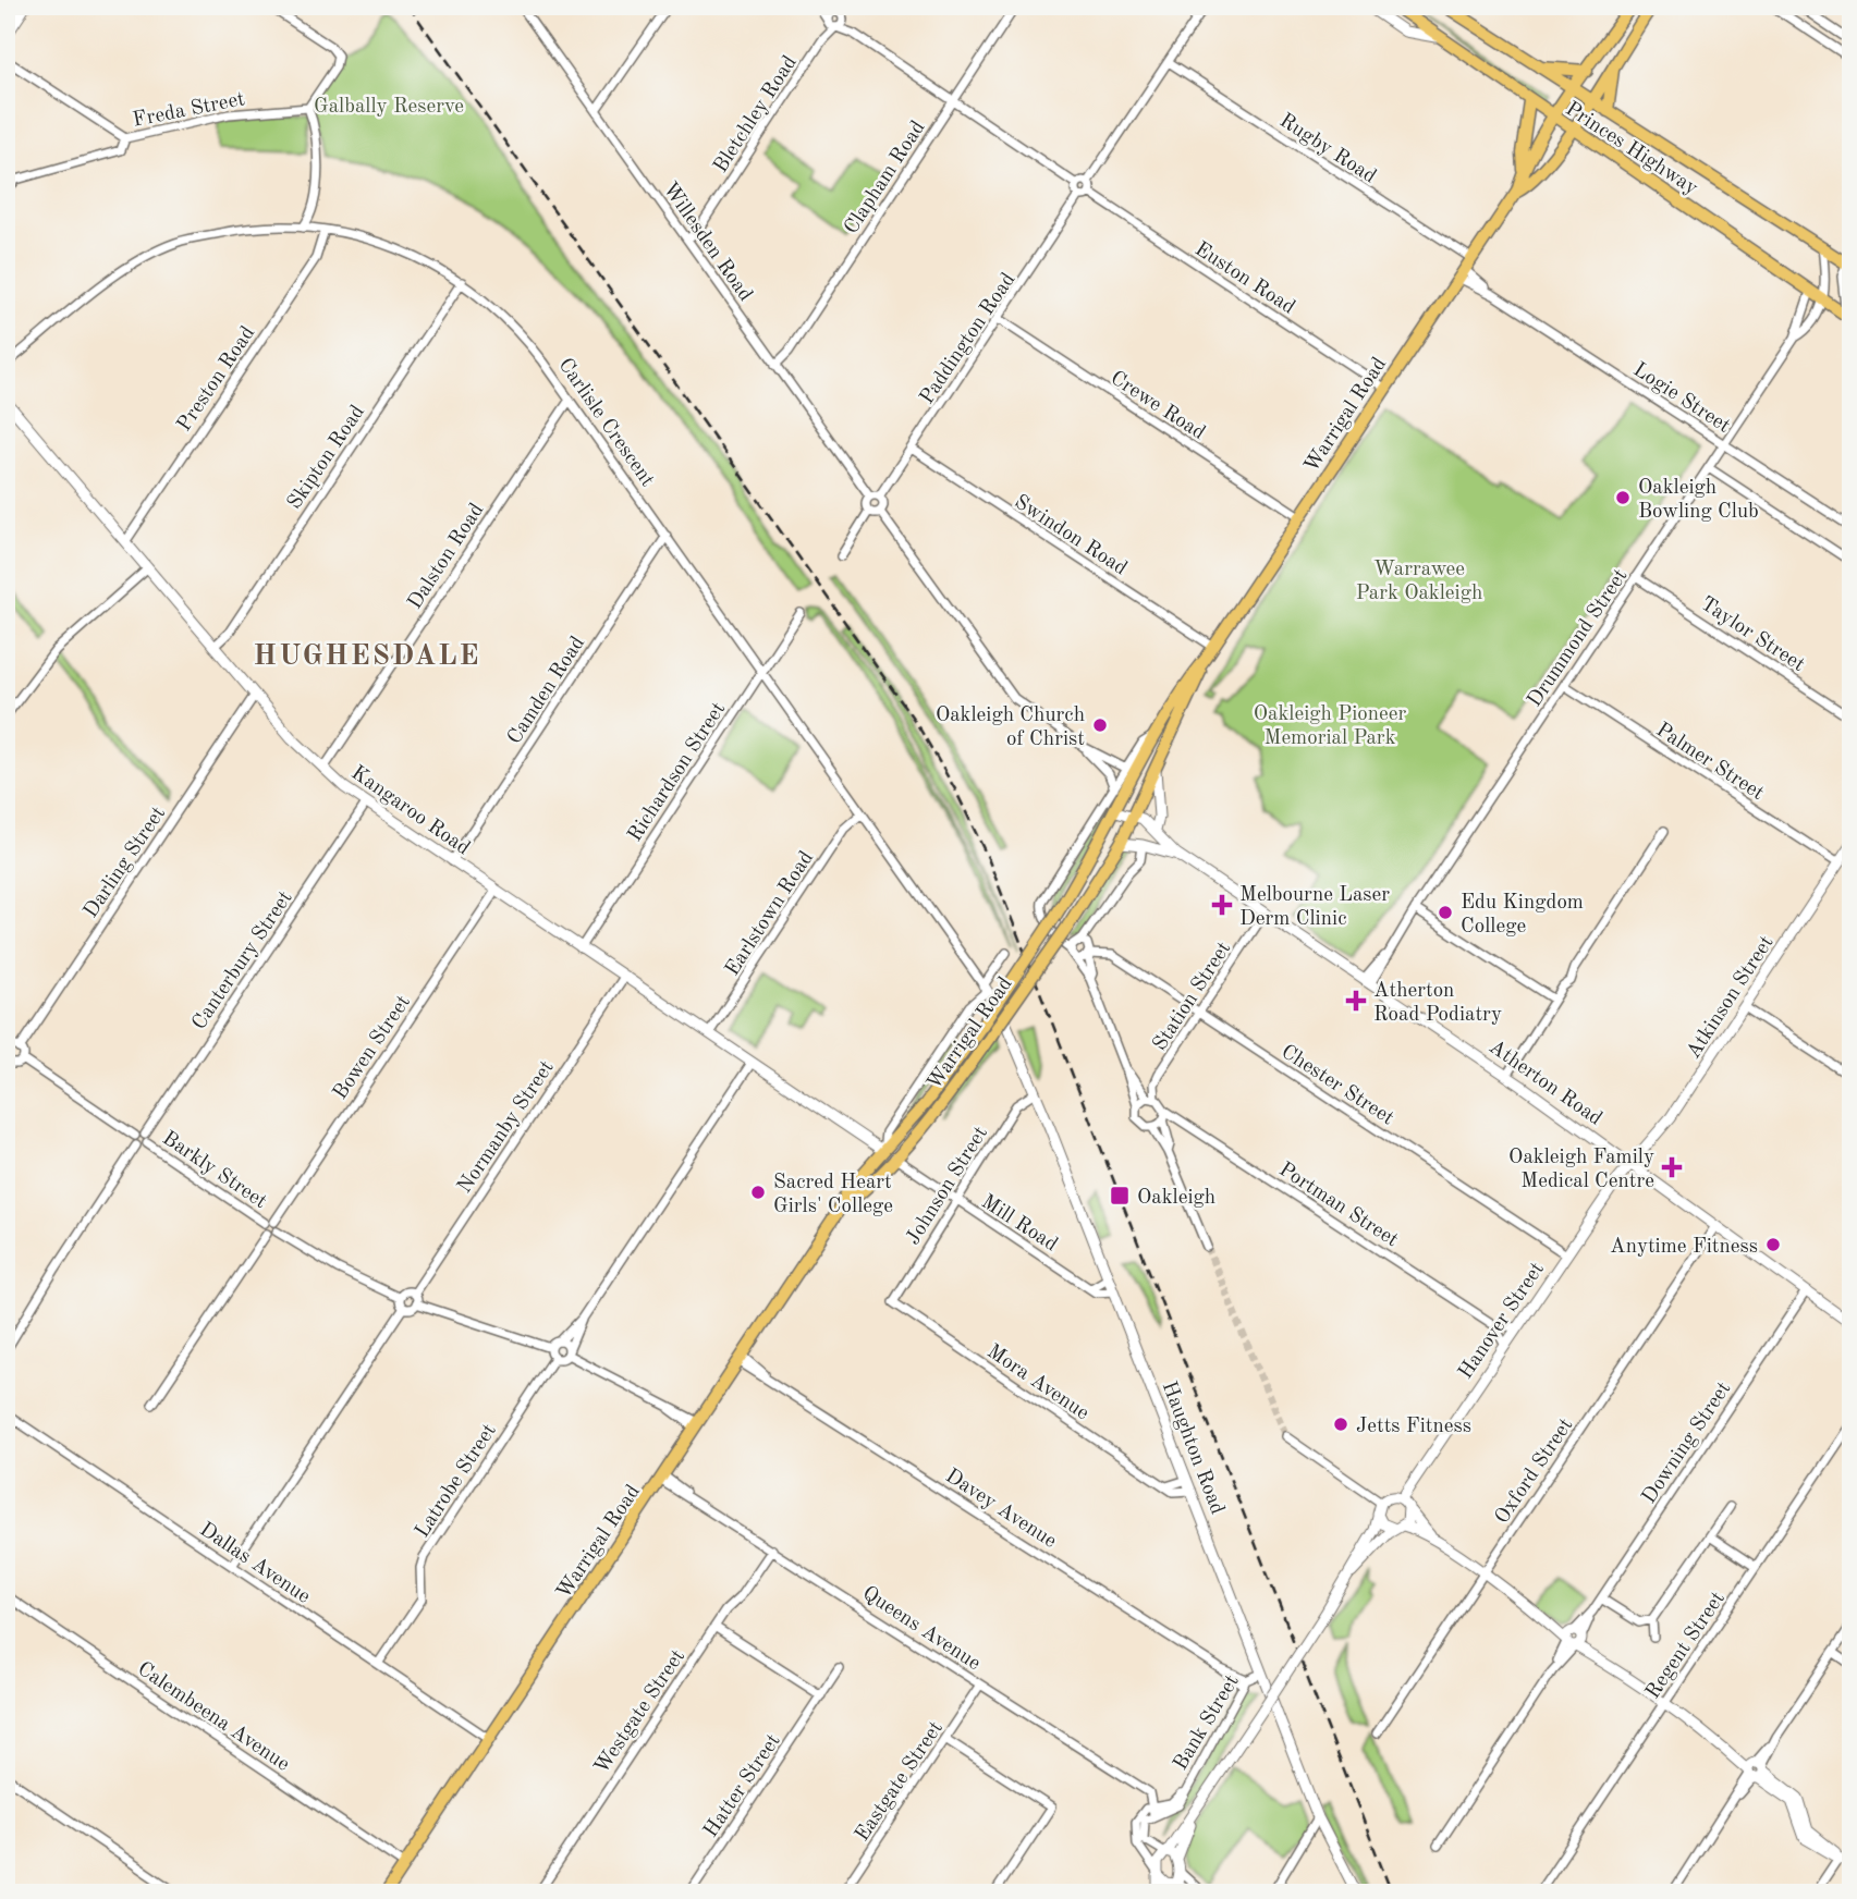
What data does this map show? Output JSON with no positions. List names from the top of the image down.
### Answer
{
  "streets": {
    "highway": ["Princes Highway", "Warrigal Road"],
    "street": [
      "Freda Street",
      "Bletchley Road",
      "Rugby Road",
      "Clapham Road",
      "Willesden Road",
      "Euston Road",
      "Paddington Road",
      "Preston Road",
      "Logie Street",
      "Crewe Road",
      "Carlisle Crescent",
      "Skipton Road",
      "Swindon Road",
      "Dalston Road",
      "Taylor Street",
      "Drummond Street",
      "Camden Road",
      "Palmer Street",
      "Richardson Street",
      "Kangaroo Road",
      "Darling Street",
      "Earlstown Road",
      "Canterbury Street",
      "Station Street",
      "Atkinson Street",
      "Bowen Street",
      "Atherton Road",
      "Chester Street",
      "Normanby Street",
      "Barkly Street",
      "Johnson Street",
      "Portman Street",
      "Mill Road",
      "Hanover Street",
      "Mora Avenue",
      "Downing Street",
      "Haughton Road",
      "Oxford Street",
      "Latrobe Street",
      "Davey Avenue",
      "Dallas Avenue",
      "Queens Avenue",
      "Regent Street",
      "Westgate Street",
      "Calembeena Avenue",
      "Bank Street",
      "Eastgate Street",
      "Hatter Street"
    ]
  },
  "crossings": [
    ["Bletchley Road", "Willesden Road"],
    ["Rugby Road", "Warrigal Road"],
    ["Princes Highway", "Warrigal Road"],
    ["Princes Highway", "Drummond Street"],
    ["Clapham Road", "Willesden Road"],
    ["Willesden Road", "Paddington Road"],
    ["Euston Road", "Warrigal Road"],
    ["Paddington Road", "Crewe Road"],
    ["Paddington Road", "Swindon Road"],
    ["Preston Road", "Carlisle Crescent"],
    ["Preston Road", "Kangaroo Road"],
    ["Logie Street", "Warrigal Road"],
    ["Logie Street", "Drummond Street"],
    ["Crewe Road", "Warrigal Road"],
    ["Warrigal Road", "Carlisle Crescent"],
    ["Warrigal Road", "Swindon Road"],
    ["Warrigal Road", "Kangaroo Road"],
    ["Warrigal Road", "Atherton Road"],
    ["Warrigal Road", "Chester Street"],
    ["Warrigal Road", "Mill Road"],
    ["Warrigal Road", "Davey Avenue"],
    ["Warrigal Road", "Dallas Avenue"],
    ["Warrigal Road", "Queens Avenue"],
    ["Warrigal Road", "Calembeena Avenue"],
    ["Carlisle Crescent", "Skipton Road"],
    ["Carlisle Crescent", "Dalston Road"],
    ["Carlisle Crescent", "Camden Road"],
    ["Carlisle Crescent", "Richardson Street"],
    ["Carlisle Crescent", "Earlstown Road"],
    ["Carlisle Crescent", "Haughton Road"],
    ["Skipton Road", "Kangaroo Road"],
    ["Dalston Road", "Kangaroo Road"],
    ["Taylor Street", "Drummond Street"],
    ["Drummond Street", "Palmer Street"],
    ["Drummond Street", "Atherton Road"],
    ["Camden Road", "Kangaroo Road"],
    ["Palmer Street", "Atkinson Street"],
    ["Richardson Street", "Kangaroo Road"],
    ["Kangaroo Road", "Darling Street"],
    ["Kangaroo Road", "Earlstown Road"],
    ["Kangaroo Road", "Canterbury Street"],
    ["Kangaroo Road", "Bowen Street"],
    ["Kangaroo Road", "Normanby Street"],
    ["Kangaroo Road", "Mill Road"],
    ["Canterbury Street", "Barkly Street"],
    ["Station Street", "Atherton Road"],
    ["Station Street", "Chester Street"],
    ["Station Street", "Portman Street"],
    ["Atkinson Street", "Atherton Road"],
    ["Atkinson Street", "Hanover Street"],
    ["Bowen Street", "Barkly Street"],
    ["Atherton Road", "Hanover Street"],
    ["Atherton Road", "Downing Street"],
    ["Atherton Road", "Oxford Street"],
    ["Chester Street", "Hanover Street"],
    ["Normanby Street", "Barkly Street"],
    ["Johnson Street", "Mill Road"],
    ["Johnson Street", "Mora Avenue"],
    ["Johnson Street", "Haughton Road"],
    ["Portman Street", "Hanover Street"],
    ["Mill Road", "Haughton Road"],
    ["Mora Avenue", "Haughton Road"],
    ["Haughton Road", "Bank Street"],
    ["Latrobe Street", "Dallas Avenue"],
    ["Davey Avenue", "Bank Street"],
    ["Queens Avenue", "Westgate Street"],
    ["Queens Avenue", "Bank Street"],
    ["Queens Avenue", "Eastgate Street"]
  ],
  "districts": ["HUGHESDALE"],
  "parks": ["Galbally Reserve", "Warrawee Park Oakleigh", "Oakleigh Pioneer Memorial Park"],
  "places": {
    "other": [
      "Oakleigh Bowling Club",
      "Oakleigh Church of Christ",
      "Edu Kingdom College",
      "Sacred Heart Girls' College",
      "Anytime Fitness",
      "Jetts Fitness"
    ],
    "health": ["Melbourne Laser Derm Clinic", "Atherton Road Podiatry", "Oakleigh Family Medical Centre"],
    "transit": ["Oakleigh"]
  }
}
